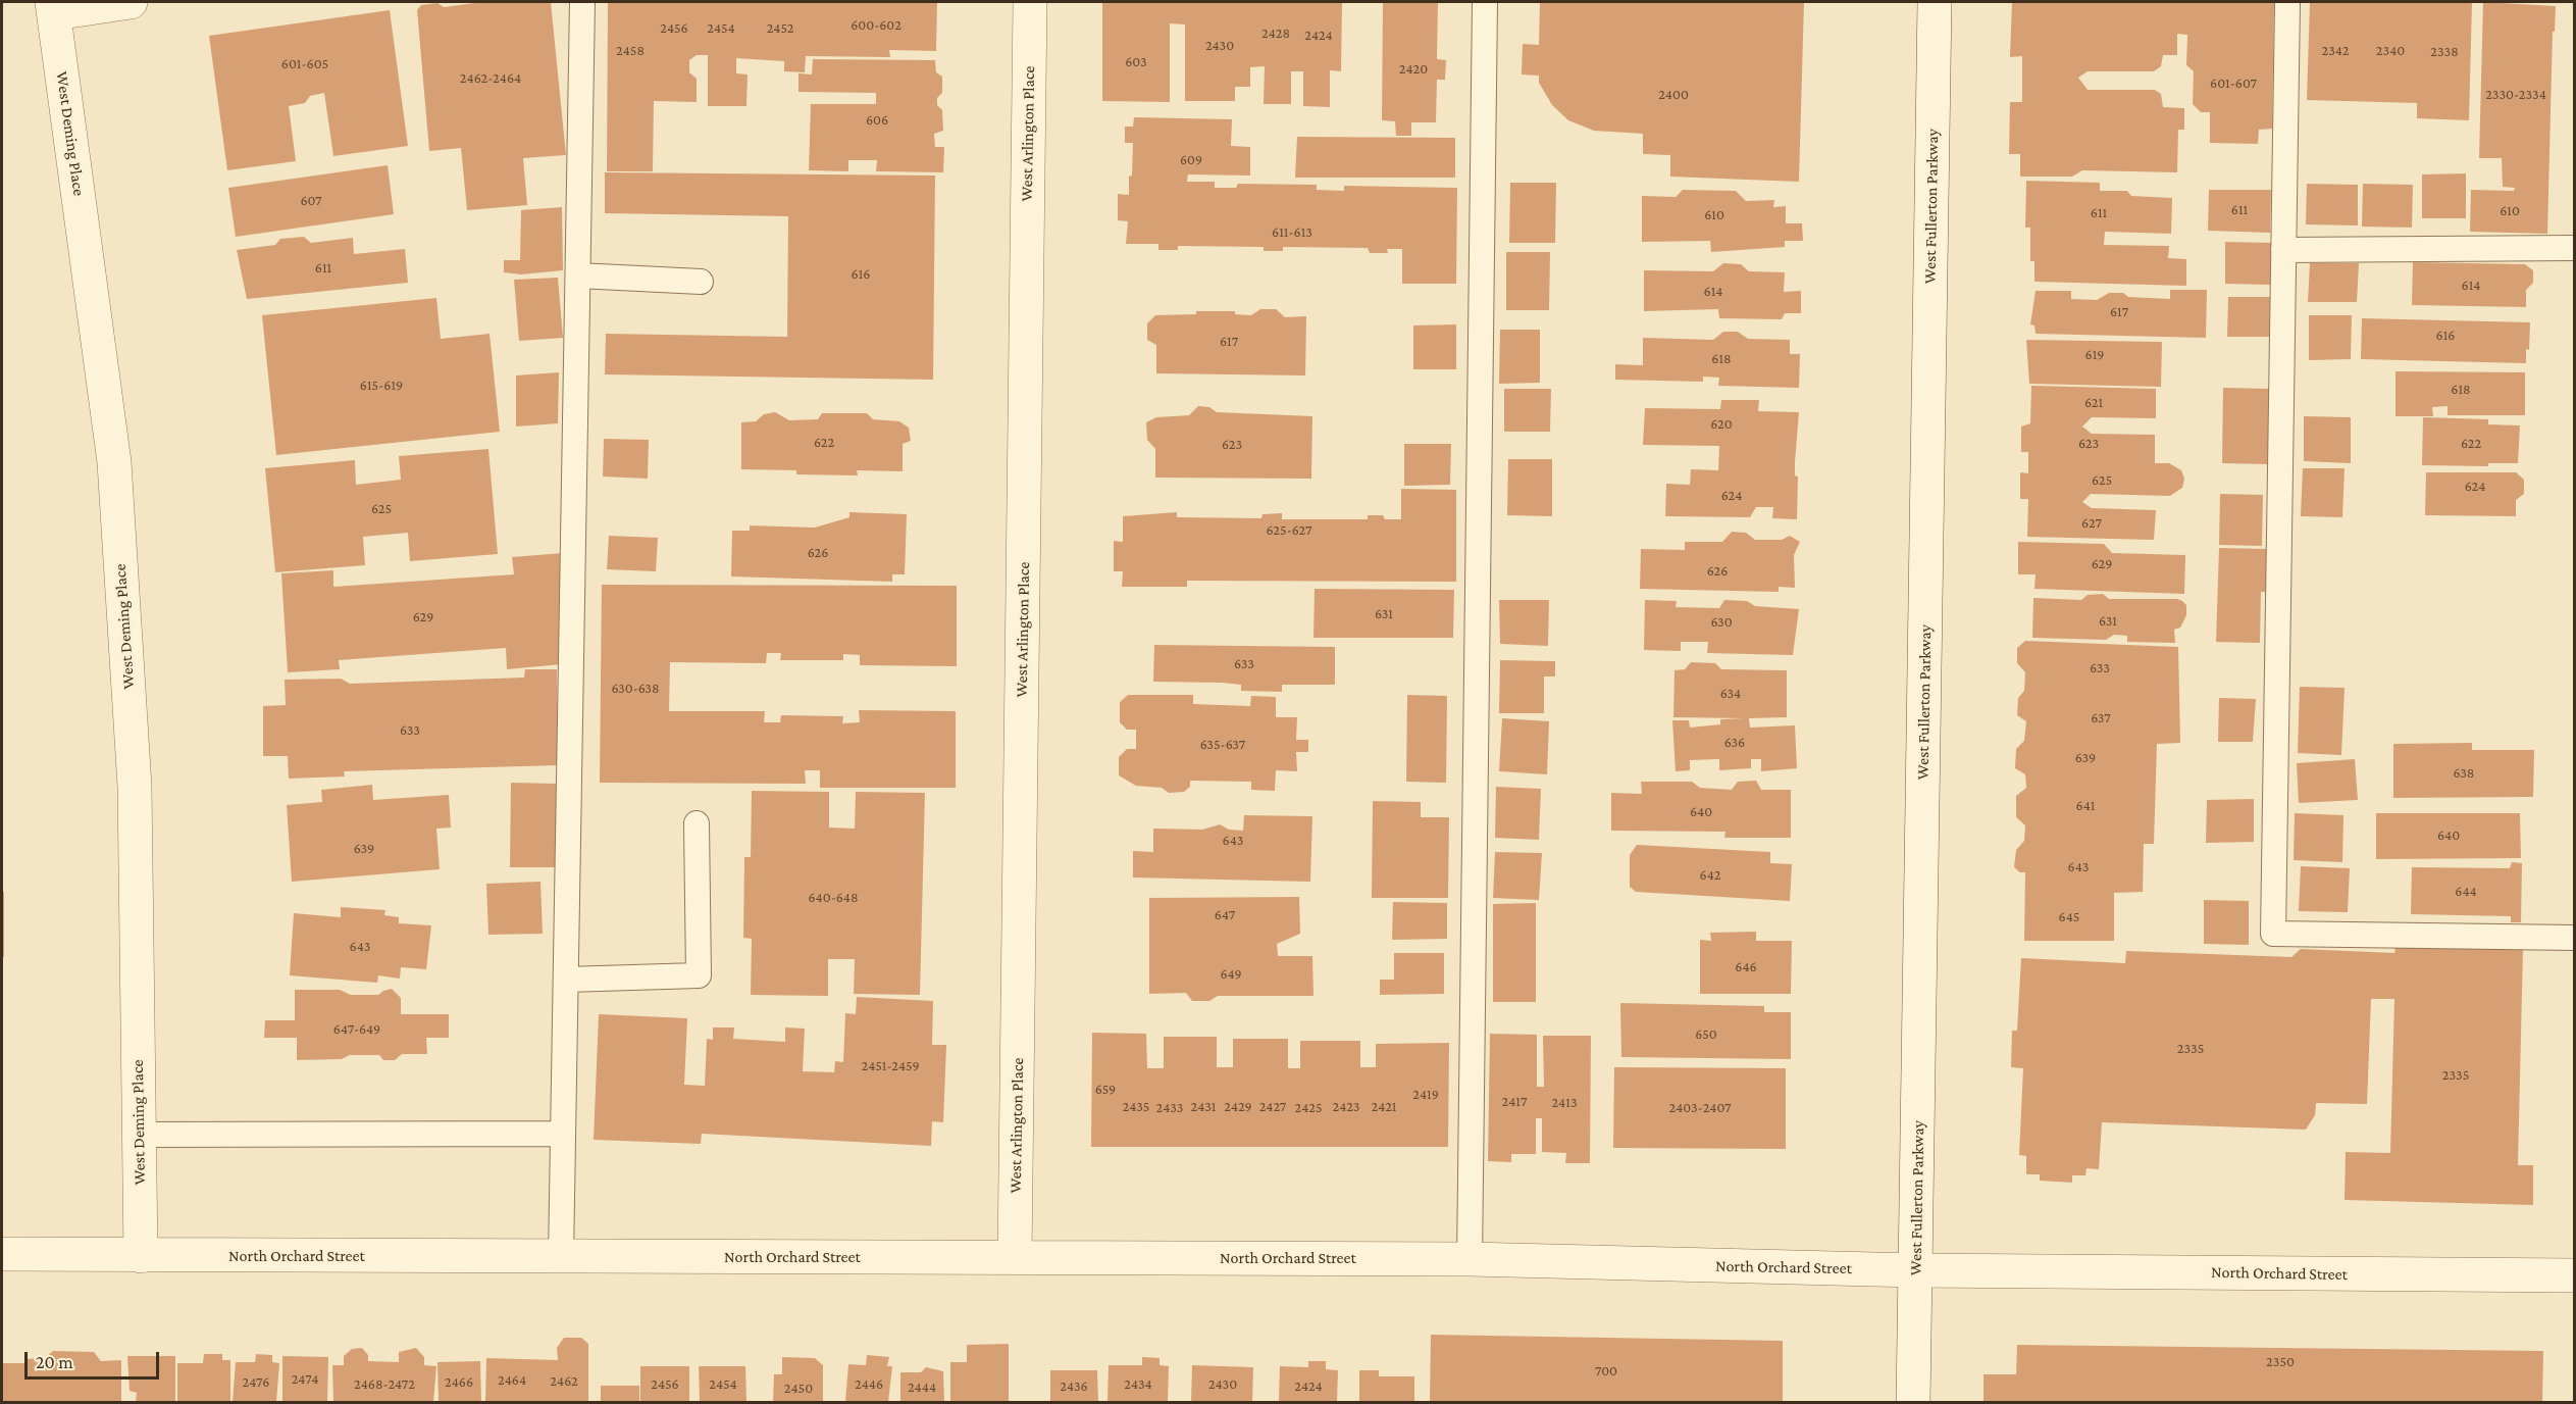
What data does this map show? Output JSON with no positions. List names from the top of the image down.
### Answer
{
  "streets": {
    "street": [
      "West Deming Place",
      "West Arlington Place",
      "West Fullerton Parkway",
      "North Orchard Street"
    ]
  },
  "crossings": [
    ["West Deming Place", "North Orchard Street"],
    ["West Arlington Place", "North Orchard Street"],
    ["West Fullerton Parkway", "North Orchard Street"]
  ],
  "house_numbers": [
    "600-602",
    "2456",
    "2454",
    "2452",
    "2428",
    "2424",
    "2430",
    "2458",
    "2342",
    "2340",
    "2338",
    "603",
    "601-605",
    "2420",
    "2462-2464",
    "601-607",
    "2400",
    "2330-2334",
    "606",
    "609",
    "607",
    "611",
    "610",
    "611",
    "610",
    "611-613",
    "611",
    "616",
    "614",
    "614",
    "617",
    "616",
    "617",
    "619",
    "618",
    "615-619",
    "618",
    "621",
    "620",
    "622",
    "623",
    "622",
    "623",
    "625",
    "624",
    "624",
    "625",
    "627",
    "625-627",
    "626",
    "629",
    "626",
    "631",
    "629",
    "631",
    "630",
    "633",
    "633",
    "630-638",
    "634",
    "637",
    "633",
    "636",
    "635-637",
    "639",
    "638",
    "641",
    "640",
    "640",
    "643",
    "639",
    "643",
    "642",
    "644",
    "640-648",
    "647",
    "645",
    "643",
    "646",
    "649",
    "647-649",
    "650",
    "2335",
    "2451-2459",
    "2335",
    "659",
    "2419",
    "2417",
    "2413",
    "2435",
    "2431",
    "2429",
    "2427",
    "2423",
    "2421",
    "2433",
    "2425",
    "2403-2407",
    "2350",
    "700",
    "2474",
    "2464",
    "2462",
    "2476",
    "2466",
    "2468-2472",
    "2456",
    "2454",
    "2446",
    "2434",
    "2430",
    "2436",
    "2424",
    "2444",
    "2450"
  ],
  "scale_bar": "20 m"
}
